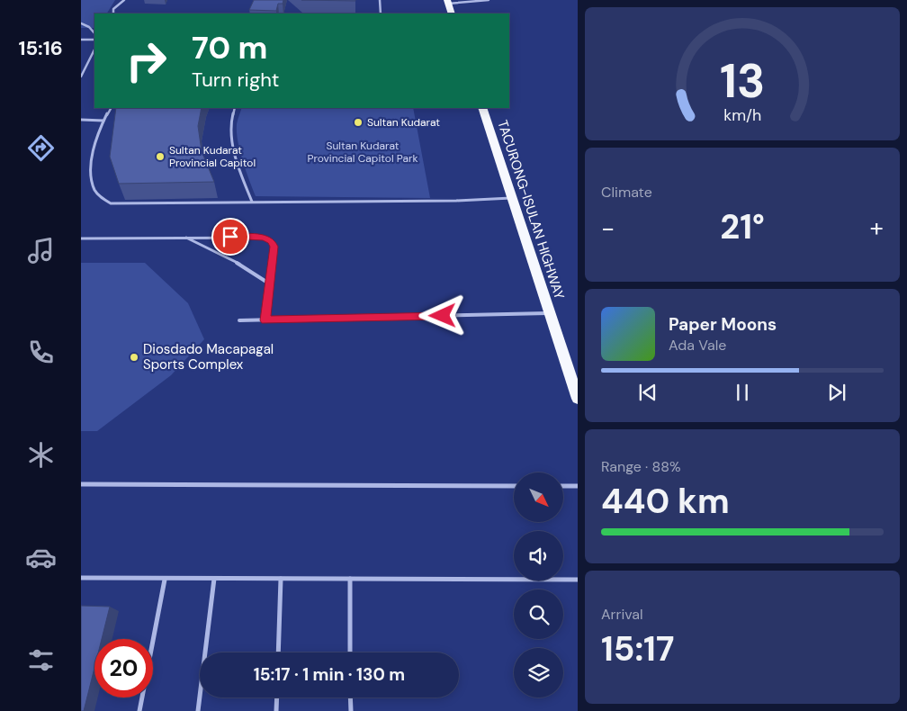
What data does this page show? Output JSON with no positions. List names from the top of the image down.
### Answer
{
  "streets": {
    "highway": ["TACURONG-ISULAN HIGHWAY"]
  },
  "parks": ["Sultan Kudarat Provincial Capitol Park"],
  "places": ["Sultan Kudarat", "Sultan Kudarat Provincial Capitol", "Diosdado Macapagal Sports Complex"],
  "north": "bottom right",
  "page": {
    "tabs": "15:16",
    "turn": ["70 m", "Turn right"],
    "tile": [
      "Climate",
      ["Range · 88%", "440 km"],
      ["Arrival", "15:17"]
    ],
    "heat": ["−", "21°", "+"],
    "song": ["Paper Moons", "Ada Vale"],
    "limit": "20",
    "trip": "15:17 · 1 min · 130 m",
    "gauge": ["13", "km/h"]
  }
}
